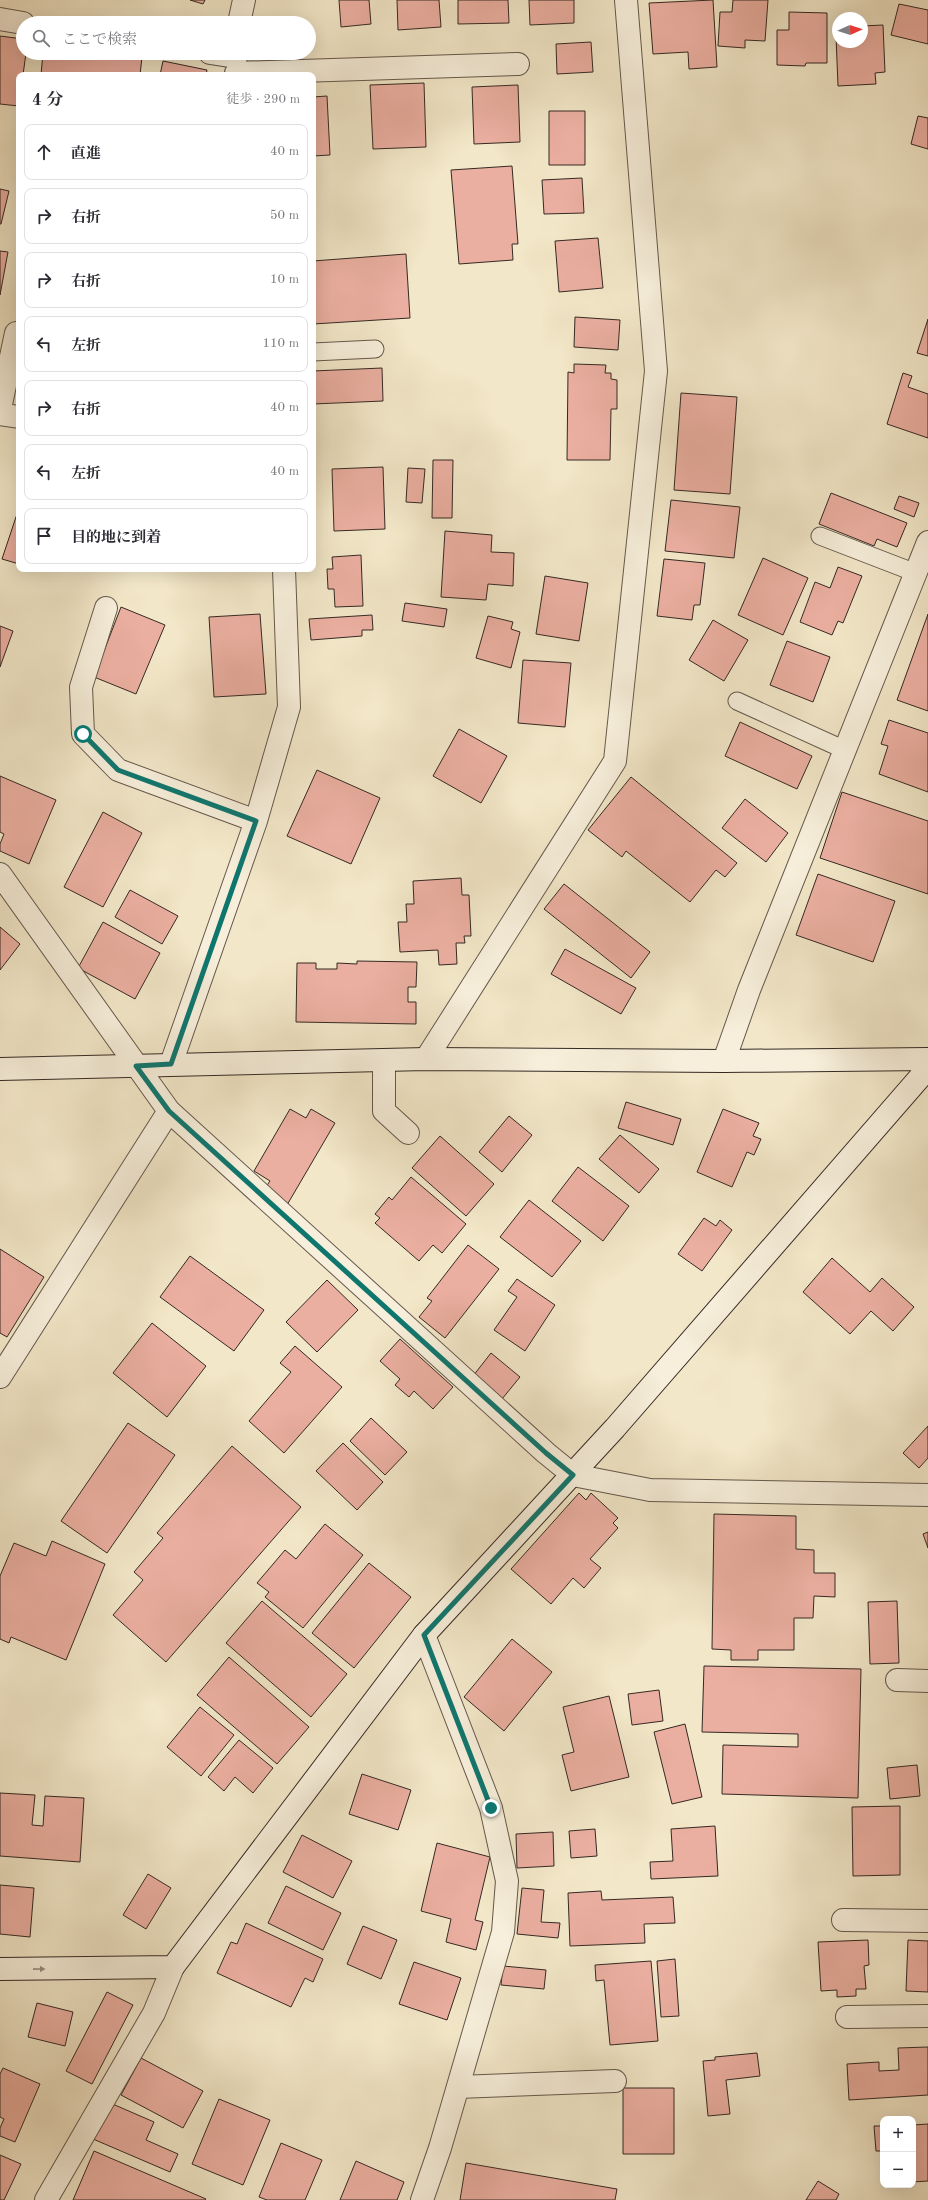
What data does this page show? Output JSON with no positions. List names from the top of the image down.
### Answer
{
  "north": "right",
  "page": {
    "search": "ここで検索",
    "heading": ["4 分", "徒歩 · 290 m"],
    "list": [
      ["直進", "40 m"],
      ["右折", "50 m"],
      ["右折", "10 m"],
      ["左折", "110 m"],
      ["右折", "40 m"],
      ["左折", "40 m"],
      "目的地に到着"
    ],
    "map_buttons": ["+", "−"]
  }
}
